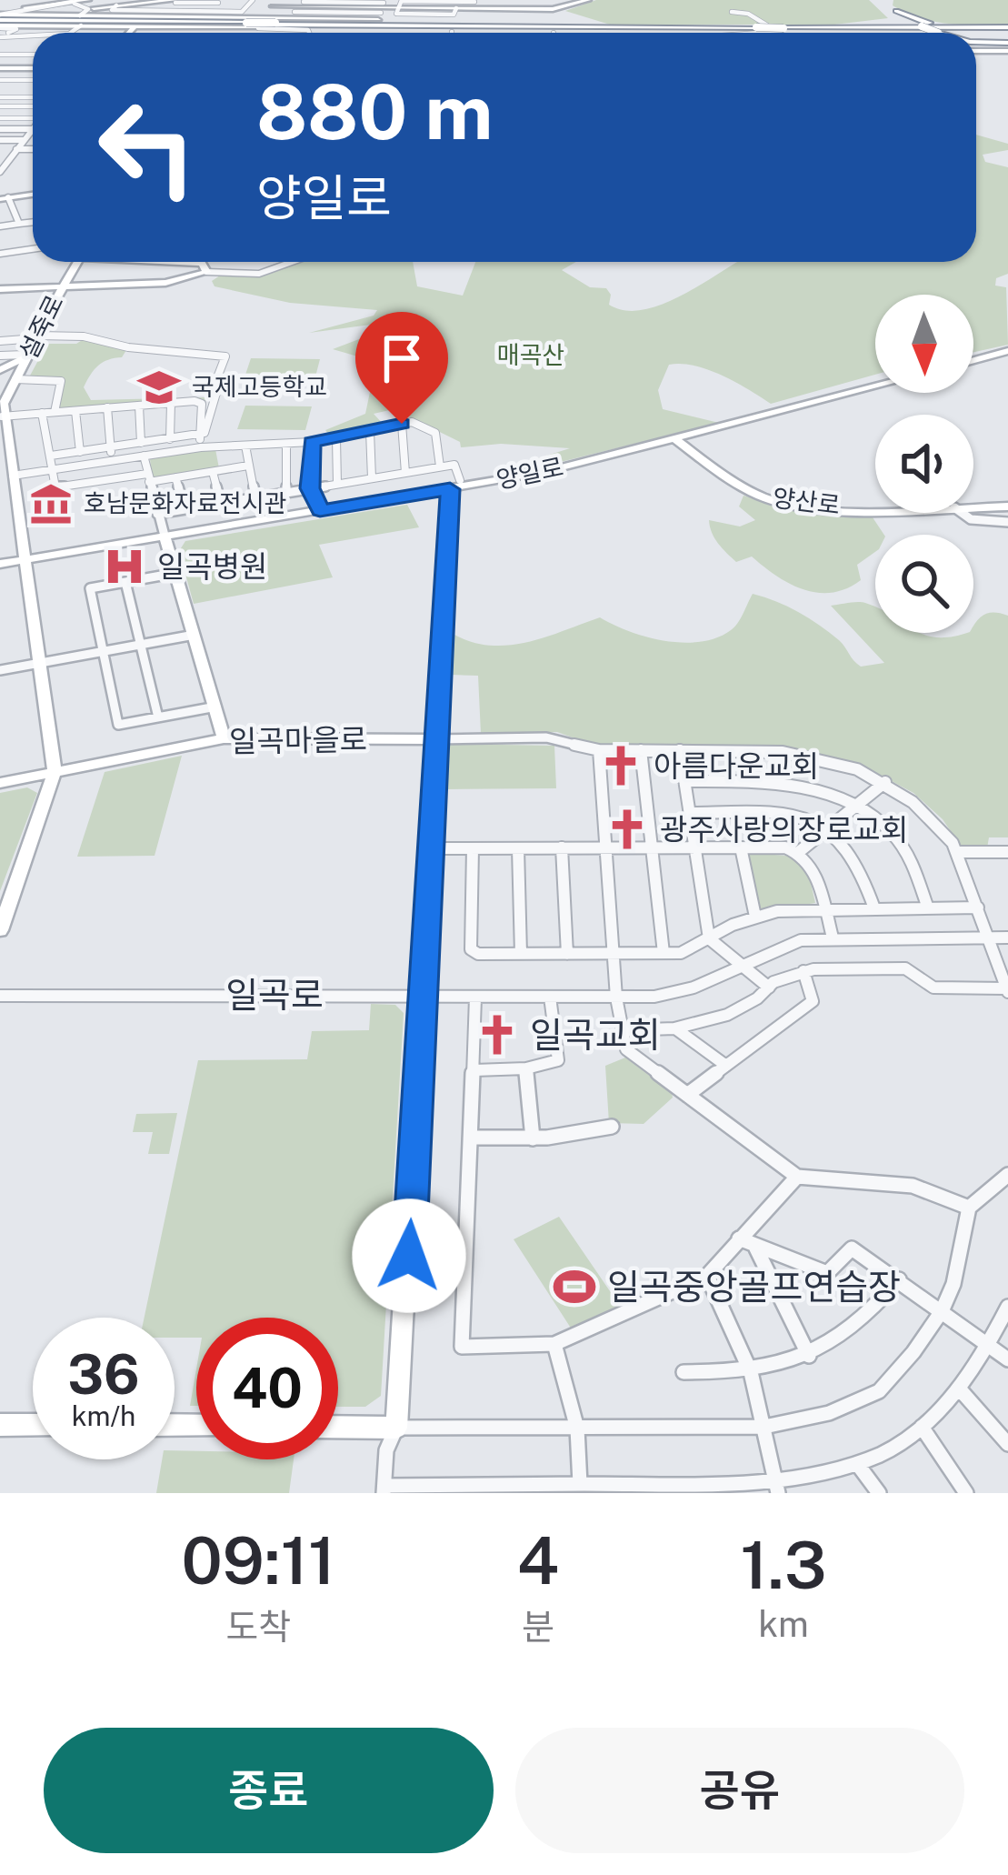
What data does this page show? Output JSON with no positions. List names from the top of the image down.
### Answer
{
  "streets": {
    "street": [
      "설죽로",
      "양일로",
      "양산로",
      "일곡마을로",
      "일곡로"
    ]
  },
  "crossings": [
    ["설죽로", "일곡마을로"],
    ["양일로", "양산로"],
    ["일곡마을로", "일곡로"]
  ],
  "parks": ["매곡산"],
  "places": {
    "school or university": ["국제고등학교"],
    "museum": ["호남문화자료전시관"],
    "hospital": ["일곡병원"],
    "church": ["아름다운교회", "광주사랑의장로교회", "일곡교회"],
    "sports": ["일곡중앙골프연습장"]
  },
  "north": "bottom",
  "page": {
    "turn": ["880 m", "양일로"],
    "speed": "36 km/h",
    "limit": "40",
    "eta": [
      "09:11",
      "도착",
      "4",
      "분",
      "1.3",
      "km"
    ],
    "buttons": ["종료", "공유"]
  }
}
